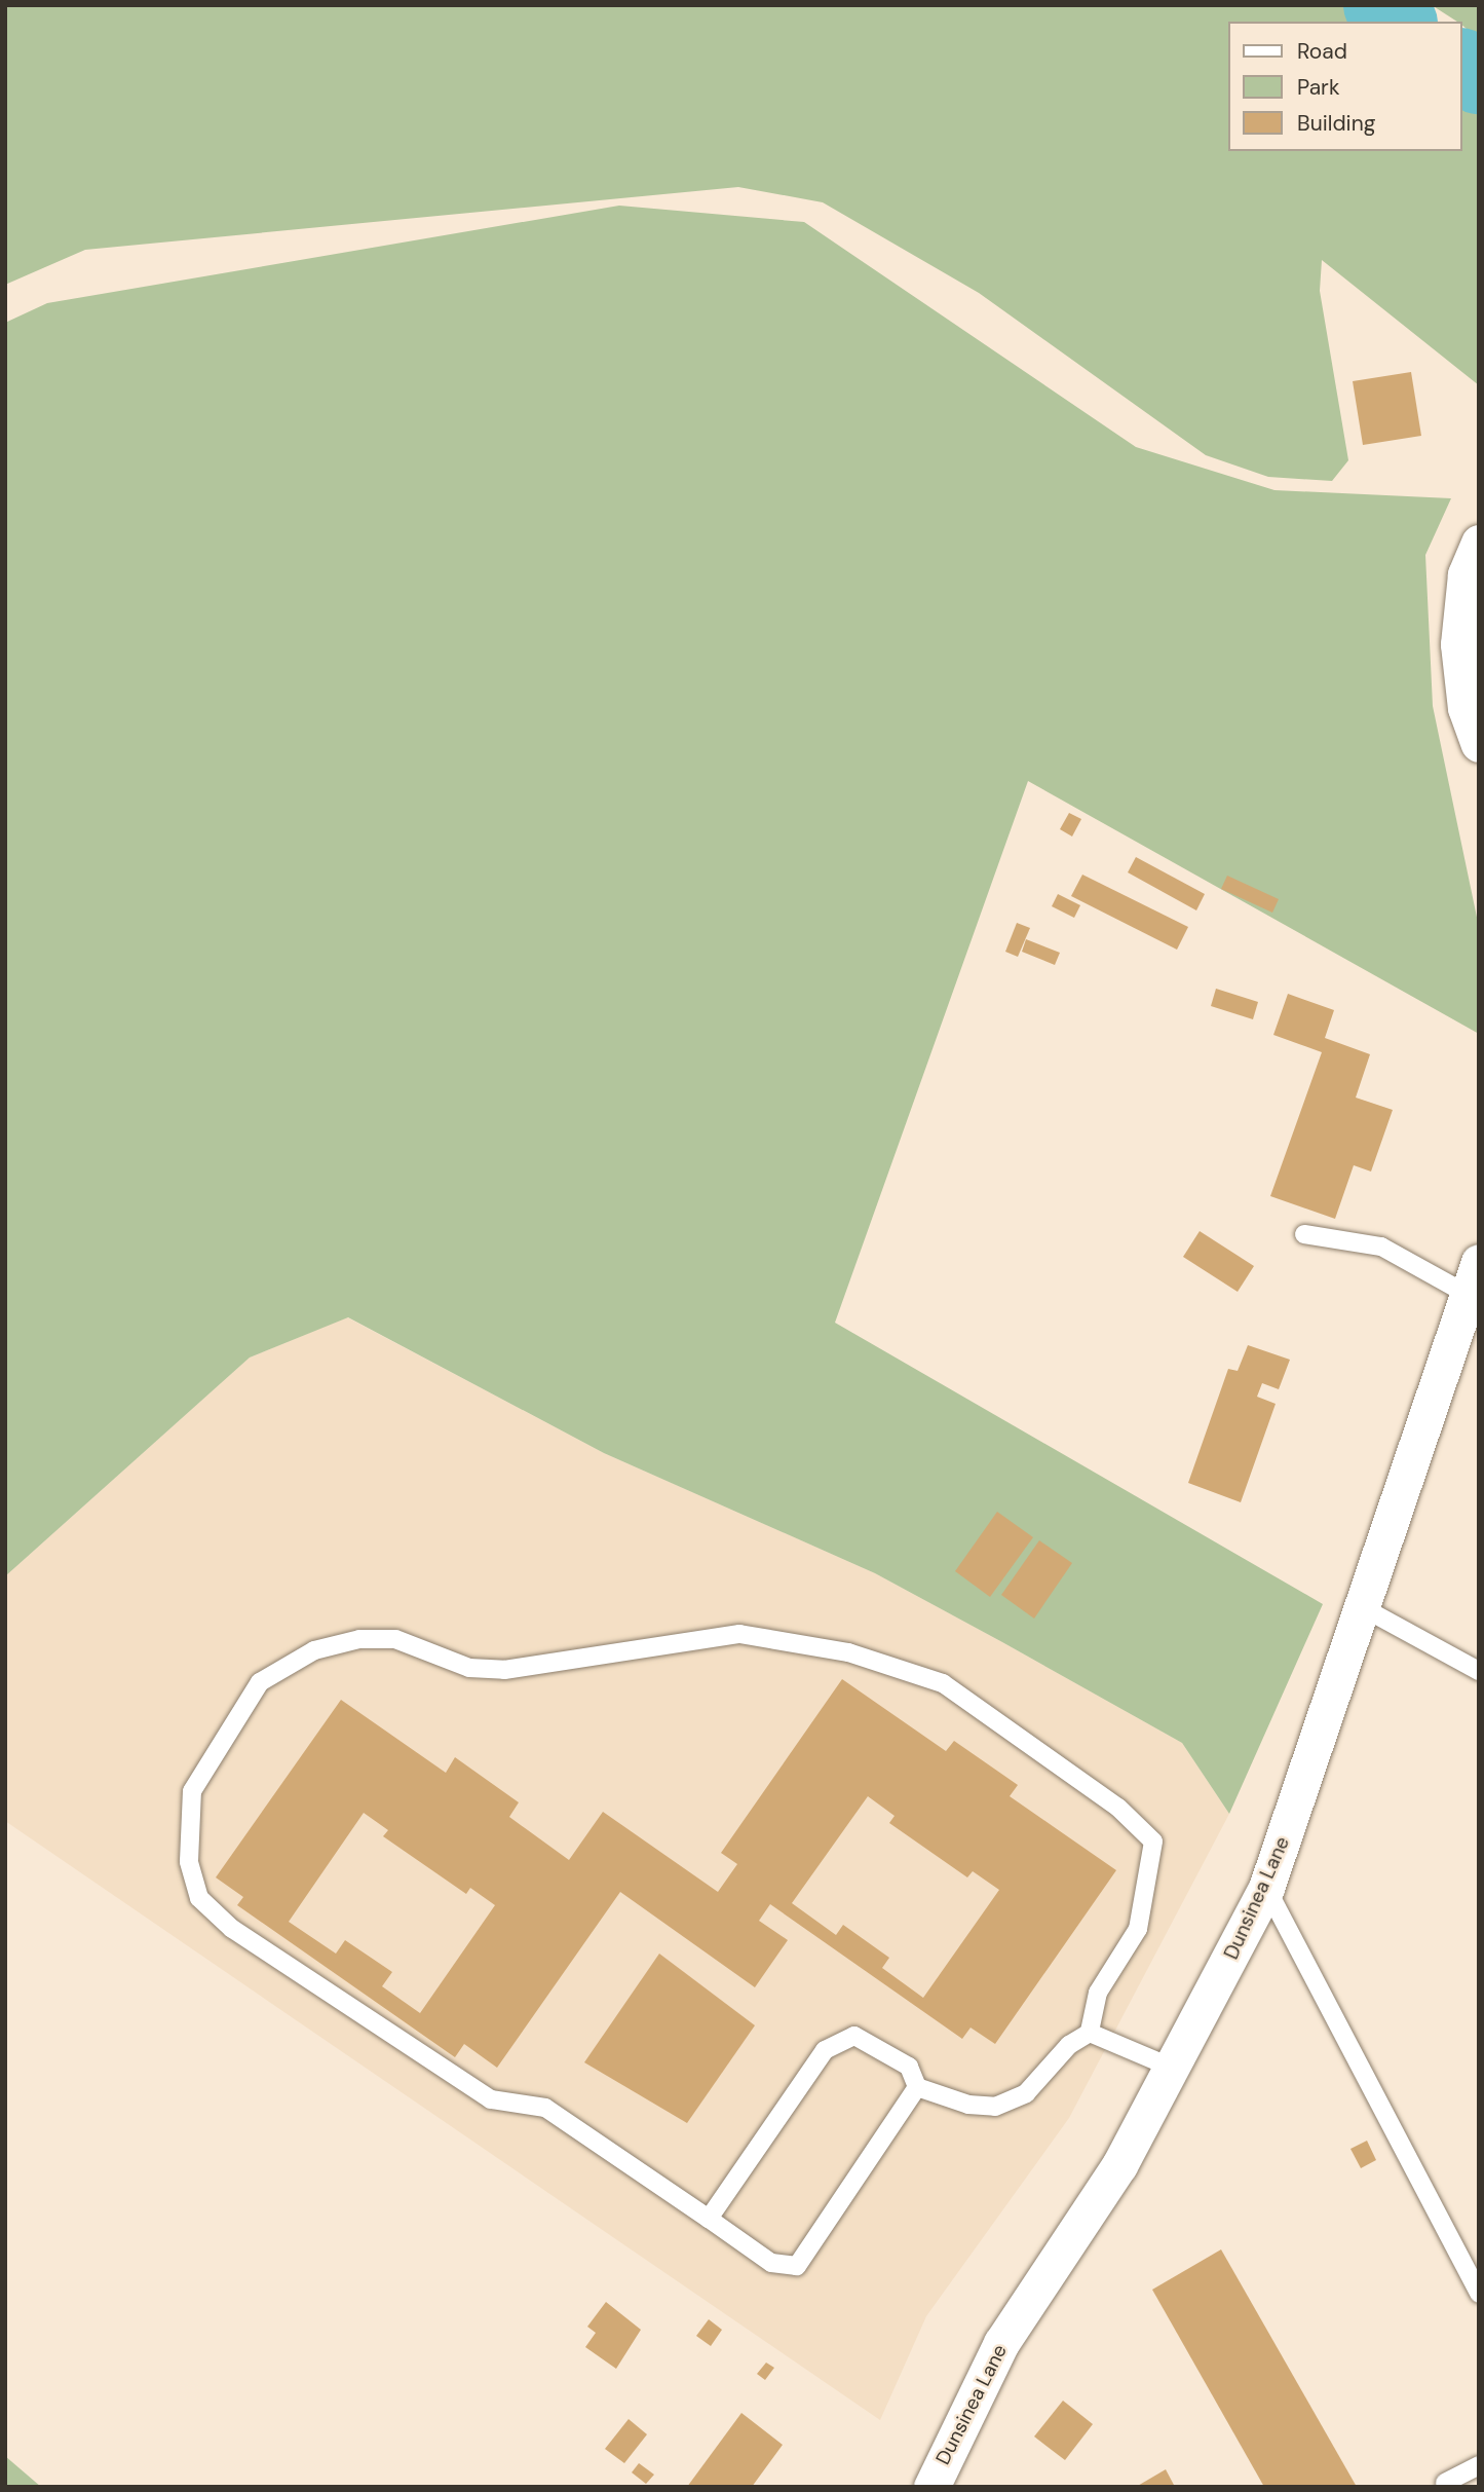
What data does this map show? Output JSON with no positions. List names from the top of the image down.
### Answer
{
  "streets": {
    "street": ["Dunsinea Lane"]
  },
  "legend": ["Road", "Park", "Building"]
}
